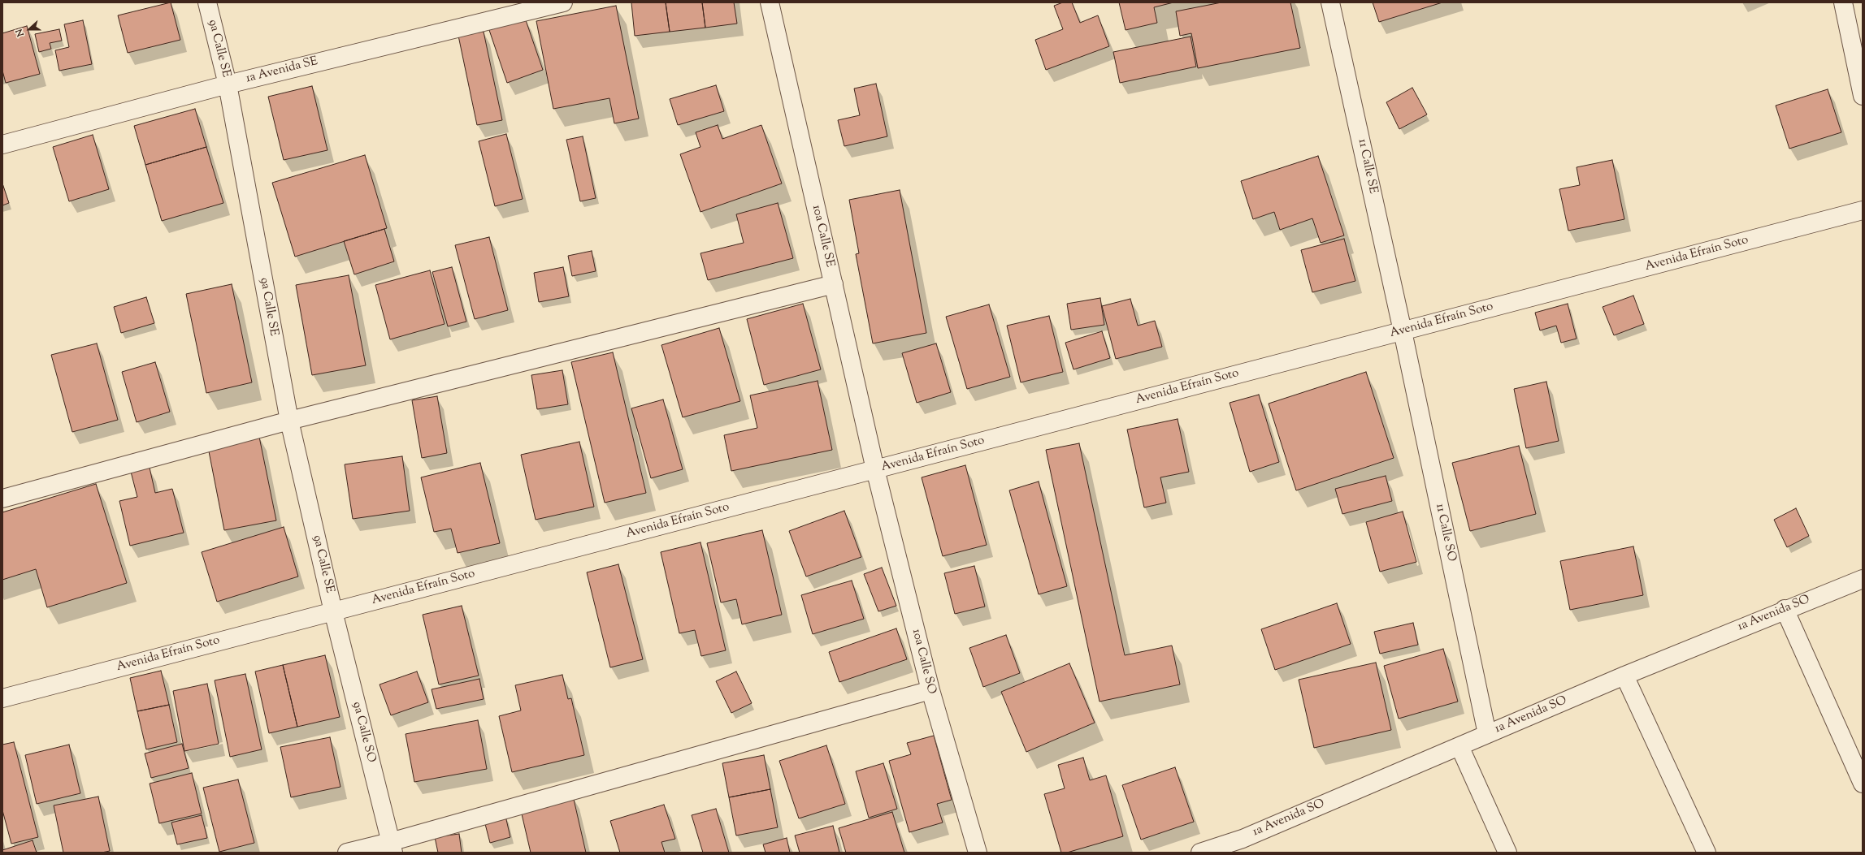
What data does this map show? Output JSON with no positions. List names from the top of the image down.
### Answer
{
  "streets": {
    "street": [
      "9a Calle SE",
      "1a Avenida SE",
      "11 Calle SE",
      "10a Calle SE",
      "Avenida Efraín Soto",
      "11 Calle SO",
      "1a Avenida SO",
      "10a Calle SO",
      "9a Calle SO"
    ]
  },
  "crossings": [
    ["9a Calle SE", "1a Avenida SE"],
    ["9a Calle SE", "Avenida Efraín Soto"],
    ["9a Calle SE", "9a Calle SO"],
    ["11 Calle SE", "Avenida Efraín Soto"],
    ["11 Calle SE", "11 Calle SO"],
    ["10a Calle SE", "Avenida Efraín Soto"],
    ["10a Calle SE", "10a Calle SO"],
    ["Avenida Efraín Soto", "11 Calle SO"],
    ["Avenida Efraín Soto", "10a Calle SO"],
    ["Avenida Efraín Soto", "9a Calle SO"],
    ["11 Calle SO", "1a Avenida SO"]
  ],
  "north": "left"
}
